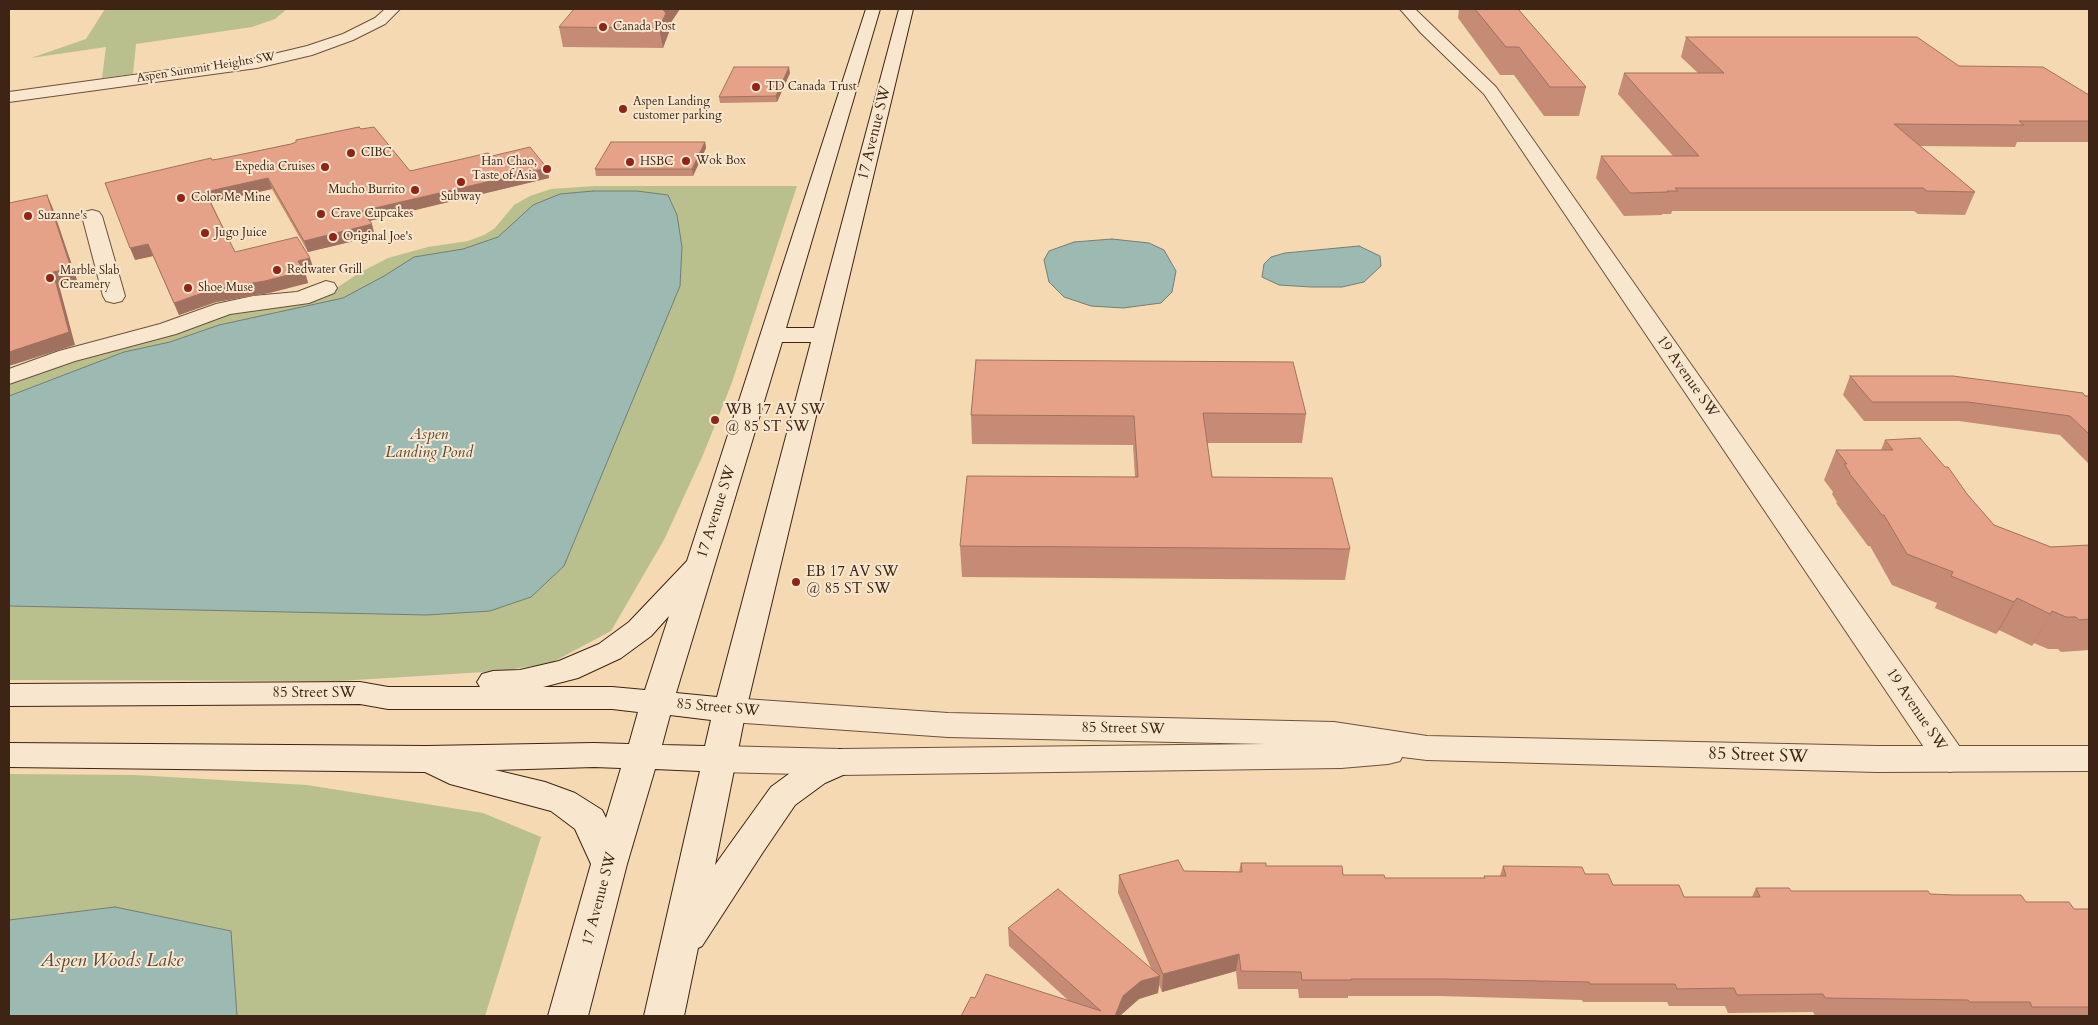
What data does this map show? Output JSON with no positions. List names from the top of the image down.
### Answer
{
  "streets": {
    "main road": [
      "Aspen Summit Heights SW",
      "17 Avenue SW",
      "19 Avenue SW",
      "85 Street SW"
    ]
  },
  "crossings": [
    ["17 Avenue SW", "85 Street SW"],
    ["19 Avenue SW", "85 Street SW"]
  ],
  "water": ["Aspen Landing Pond", "Aspen Woods Lake"],
  "places": [
    "Canada Post",
    "TD Canada Trust",
    "Aspen Landing customer parking",
    "CIBC",
    "Wok Box",
    "HSBC",
    "Expedia Cruises",
    "Han Chao, Taste of Asia",
    "Subway",
    "Mucho Burrito",
    "Color Me Mine",
    "Crave Cupcakes",
    "Suzanne's",
    "Jugo Juice",
    "Original Joe's",
    "Redwater Grill",
    "Marble Slab Creamery",
    "Shoe Muse",
    "WB 17 AV SW @ 85 ST SW",
    "EB 17 AV SW @ 85 ST SW"
  ]
}
